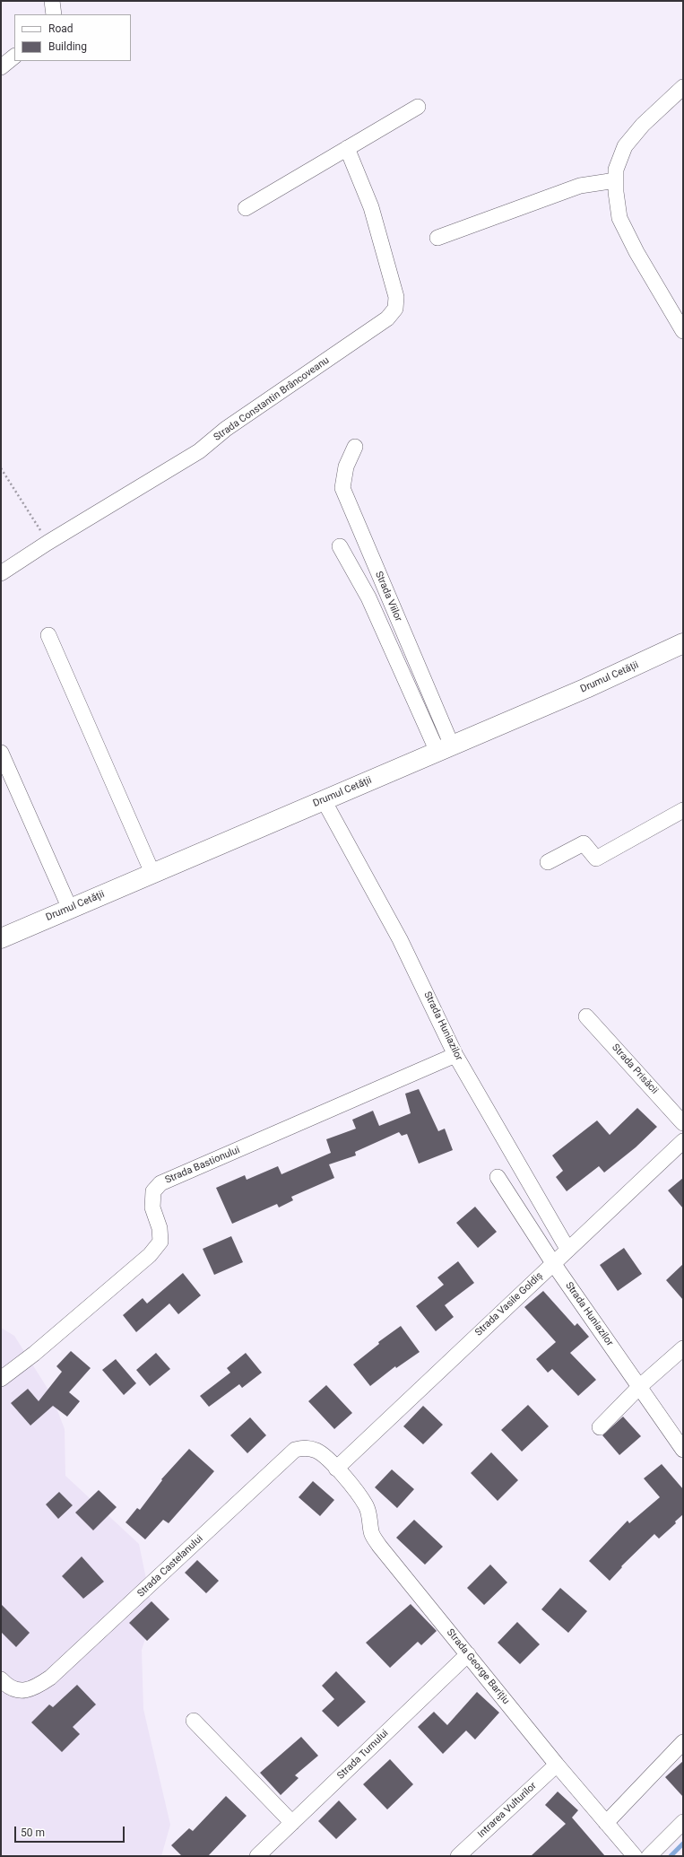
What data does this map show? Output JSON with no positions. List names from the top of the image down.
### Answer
{
  "streets": {
    "highway": ["Drumul Cetății"],
    "street": [
      "Strada Constantin Brâncoveanu",
      "Strada Viilor",
      "Strada Huniazilor",
      "Strada Prisăcii",
      "Strada Bastionului",
      "Strada Vasile Goldiș",
      "Strada Castelanului",
      "Strada George Barițiu",
      "Strada Turnului",
      "Intrarea Vulturilor"
    ]
  },
  "crossings": [
    ["Strada Viilor", "Drumul Cetății"],
    ["Drumul Cetății", "Strada Huniazilor"],
    ["Strada Huniazilor", "Strada Bastionului"],
    ["Strada Huniazilor", "Strada Vasile Goldiș"],
    ["Strada Vasile Goldiș", "Strada Castelanului"],
    ["Strada Vasile Goldiș", "Strada George Barițiu"],
    ["Strada Castelanului", "Strada George Barițiu"],
    ["Strada George Barițiu", "Strada Turnului"],
    ["Strada George Barițiu", "Intrarea Vulturilor"]
  ],
  "legend": ["Road", "Building"],
  "scale_bar": "50 m"
}
